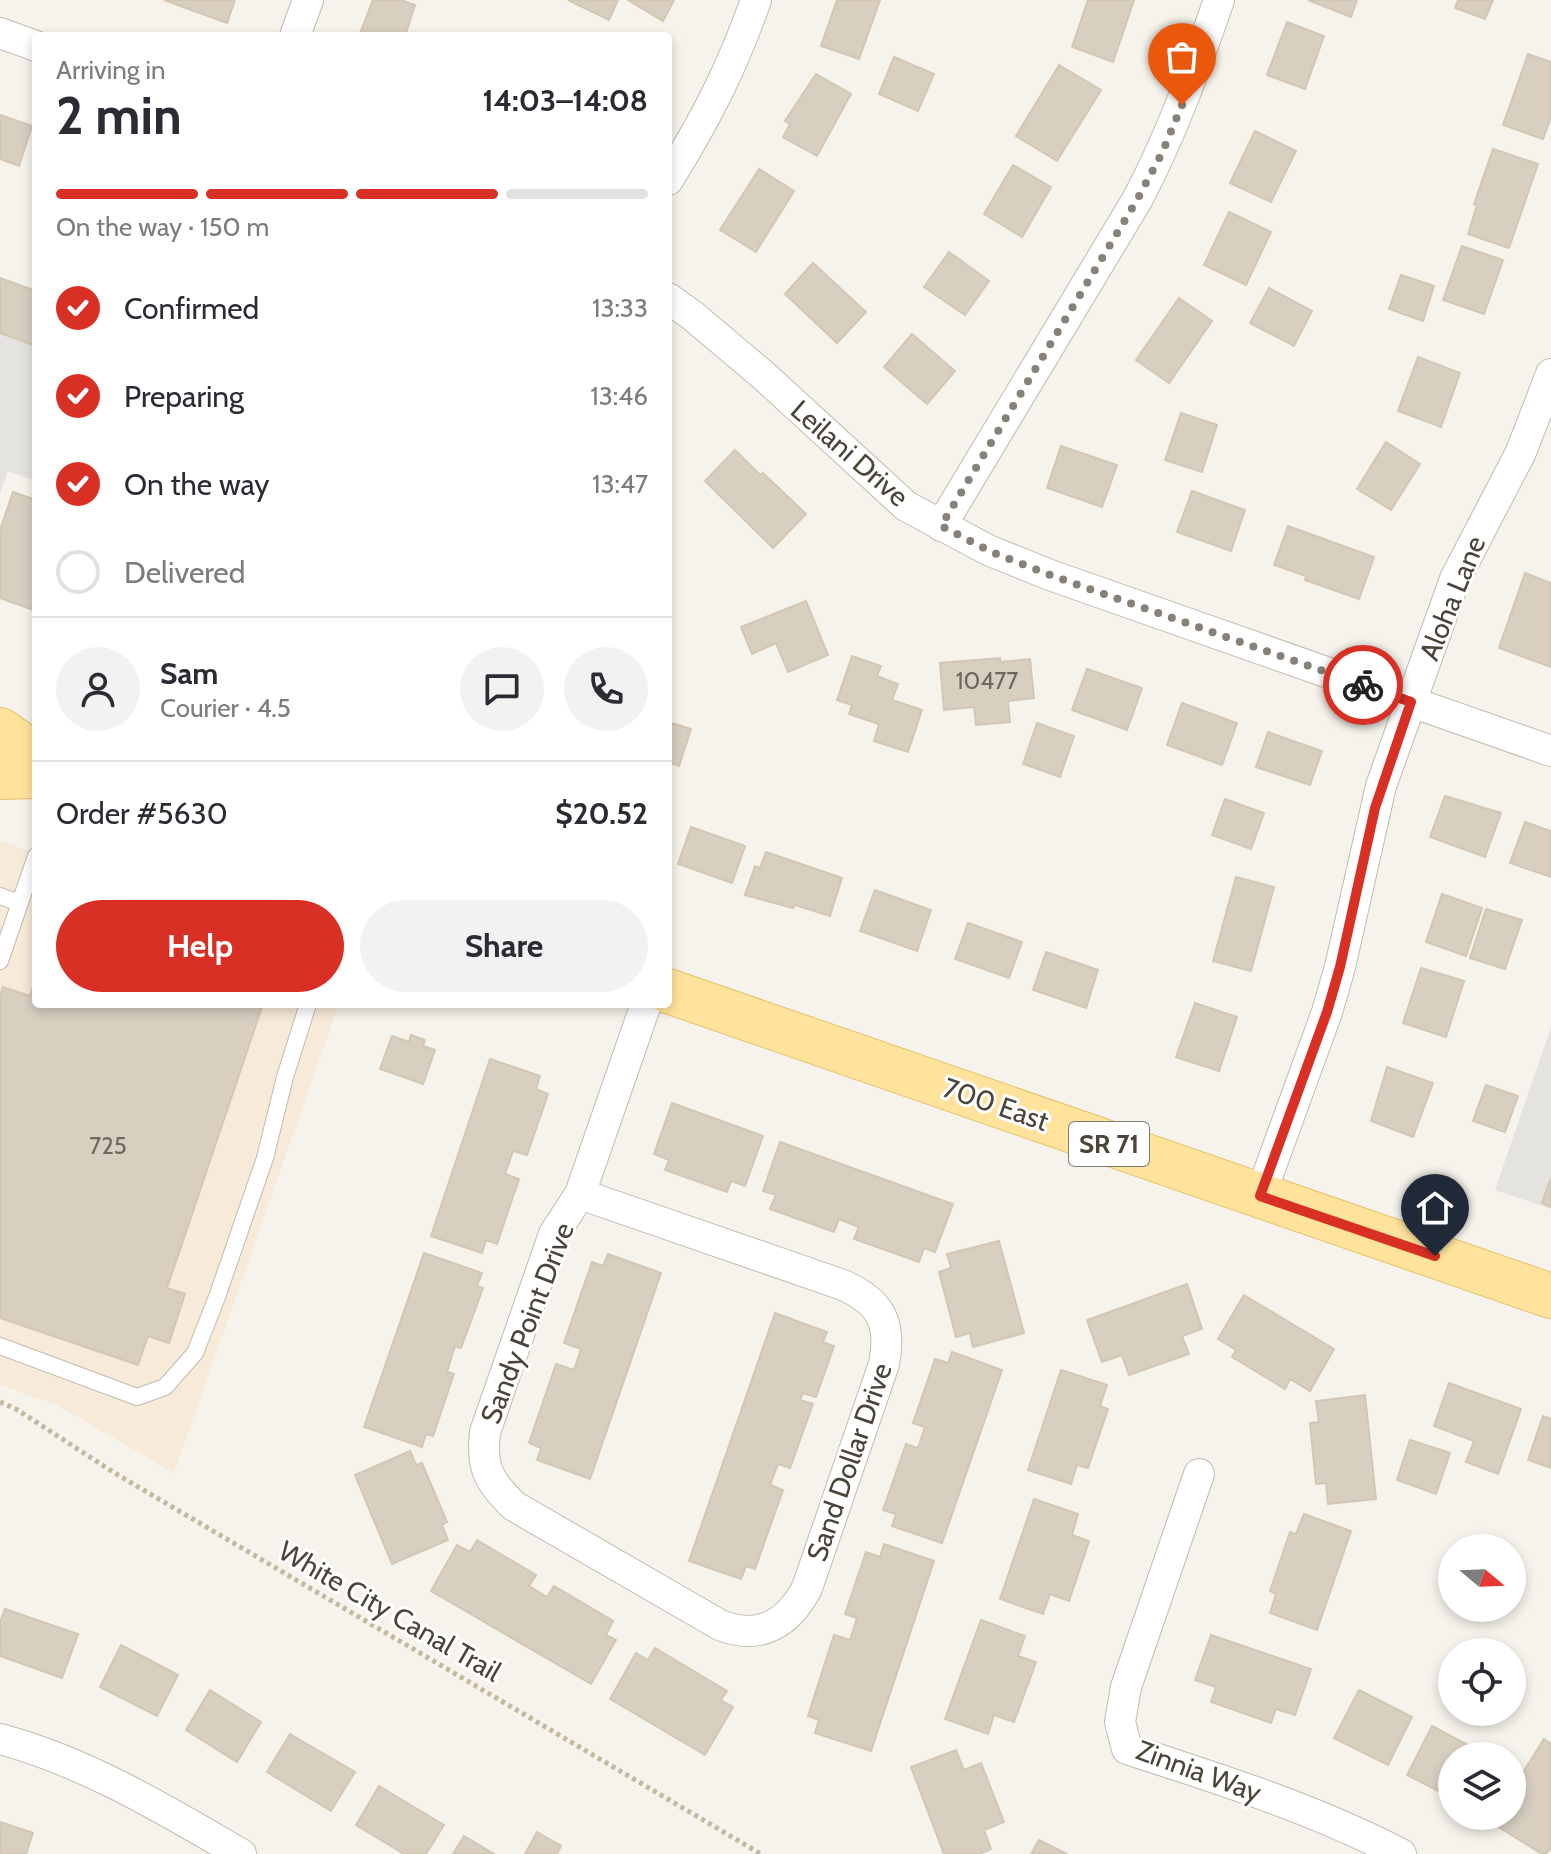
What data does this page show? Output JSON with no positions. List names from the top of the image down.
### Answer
{
  "streets": {
    "main road": ["700 East", "SR 71"],
    "street": [
      "Leilani Drive",
      "Aloha Lane",
      "Sandy Point Drive",
      "Sand Dollar Drive",
      "Zinnia Way"
    ],
    "path": ["White City Canal Trail"]
  },
  "crossings": [
    ["Leilani Drive", "Aloha Lane"],
    ["Aloha Lane", "700 East"],
    ["Sandy Point Drive", "Sand Dollar Drive"]
  ],
  "house_numbers": ["10477", "725"],
  "north": "right",
  "page": {
    "heading": ["2 min", "Arriving in", "14:03–14:08"],
    "panel": [
      "Sam",
      "Courier · 4.5",
      "Order #5630",
      "$20.52"
    ],
    "bar": "On the way · 150 m",
    "list": [
      ["Confirmed", "13:33"],
      ["Preparing", "13:46"],
      ["On the way", "13:47"],
      "Delivered"
    ],
    "buttons": ["Help", "Share"]
  }
}
